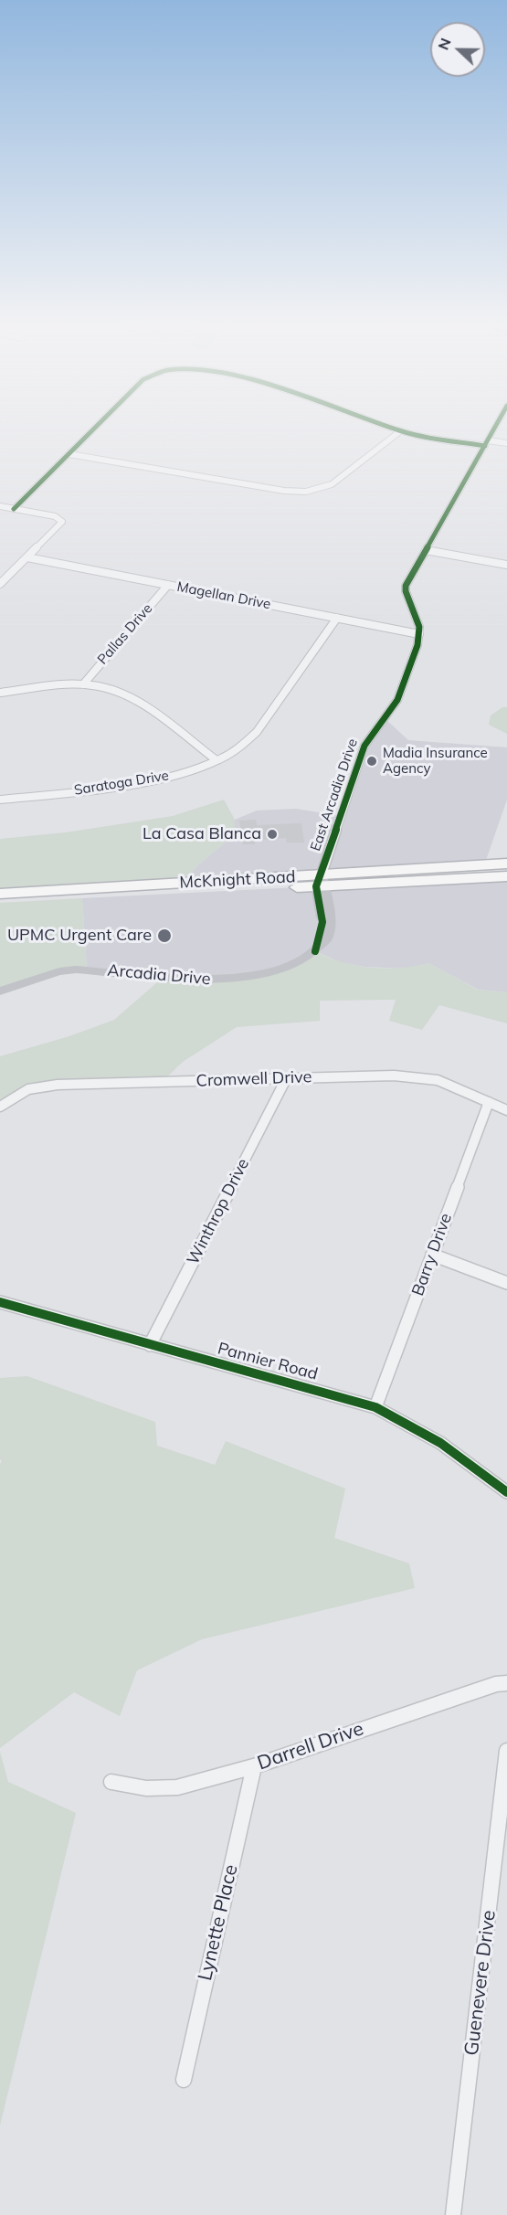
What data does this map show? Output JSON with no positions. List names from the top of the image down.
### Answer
{
  "streets": {
    "highway": ["McKnight Road"],
    "street": [
      "Magellan Drive",
      "Pallas Drive",
      "Saratoga Drive",
      "East Arcadia Drive",
      "Arcadia Drive",
      "Cromwell Drive",
      "Winthrop Drive",
      "Barry Drive",
      "Pannier Road",
      "Darrell Drive",
      "Lynette Place",
      "Guenevere Drive"
    ]
  },
  "crossings": [
    ["Magellan Drive", "Pallas Drive"],
    ["Magellan Drive", "Saratoga Drive"],
    ["Magellan Drive", "East Arcadia Drive"],
    ["East Arcadia Drive", "McKnight Road"],
    ["East Arcadia Drive", "Arcadia Drive"],
    ["McKnight Road", "Arcadia Drive"],
    ["Cromwell Drive", "Winthrop Drive"],
    ["Cromwell Drive", "Barry Drive"],
    ["Winthrop Drive", "Pannier Road"],
    ["Barry Drive", "Pannier Road"],
    ["Darrell Drive", "Lynette Place"]
  ],
  "places": ["Madia Insurance Agency", "La Casa Blanca", "UPMC Urgent Care"],
  "north": "left"
}
